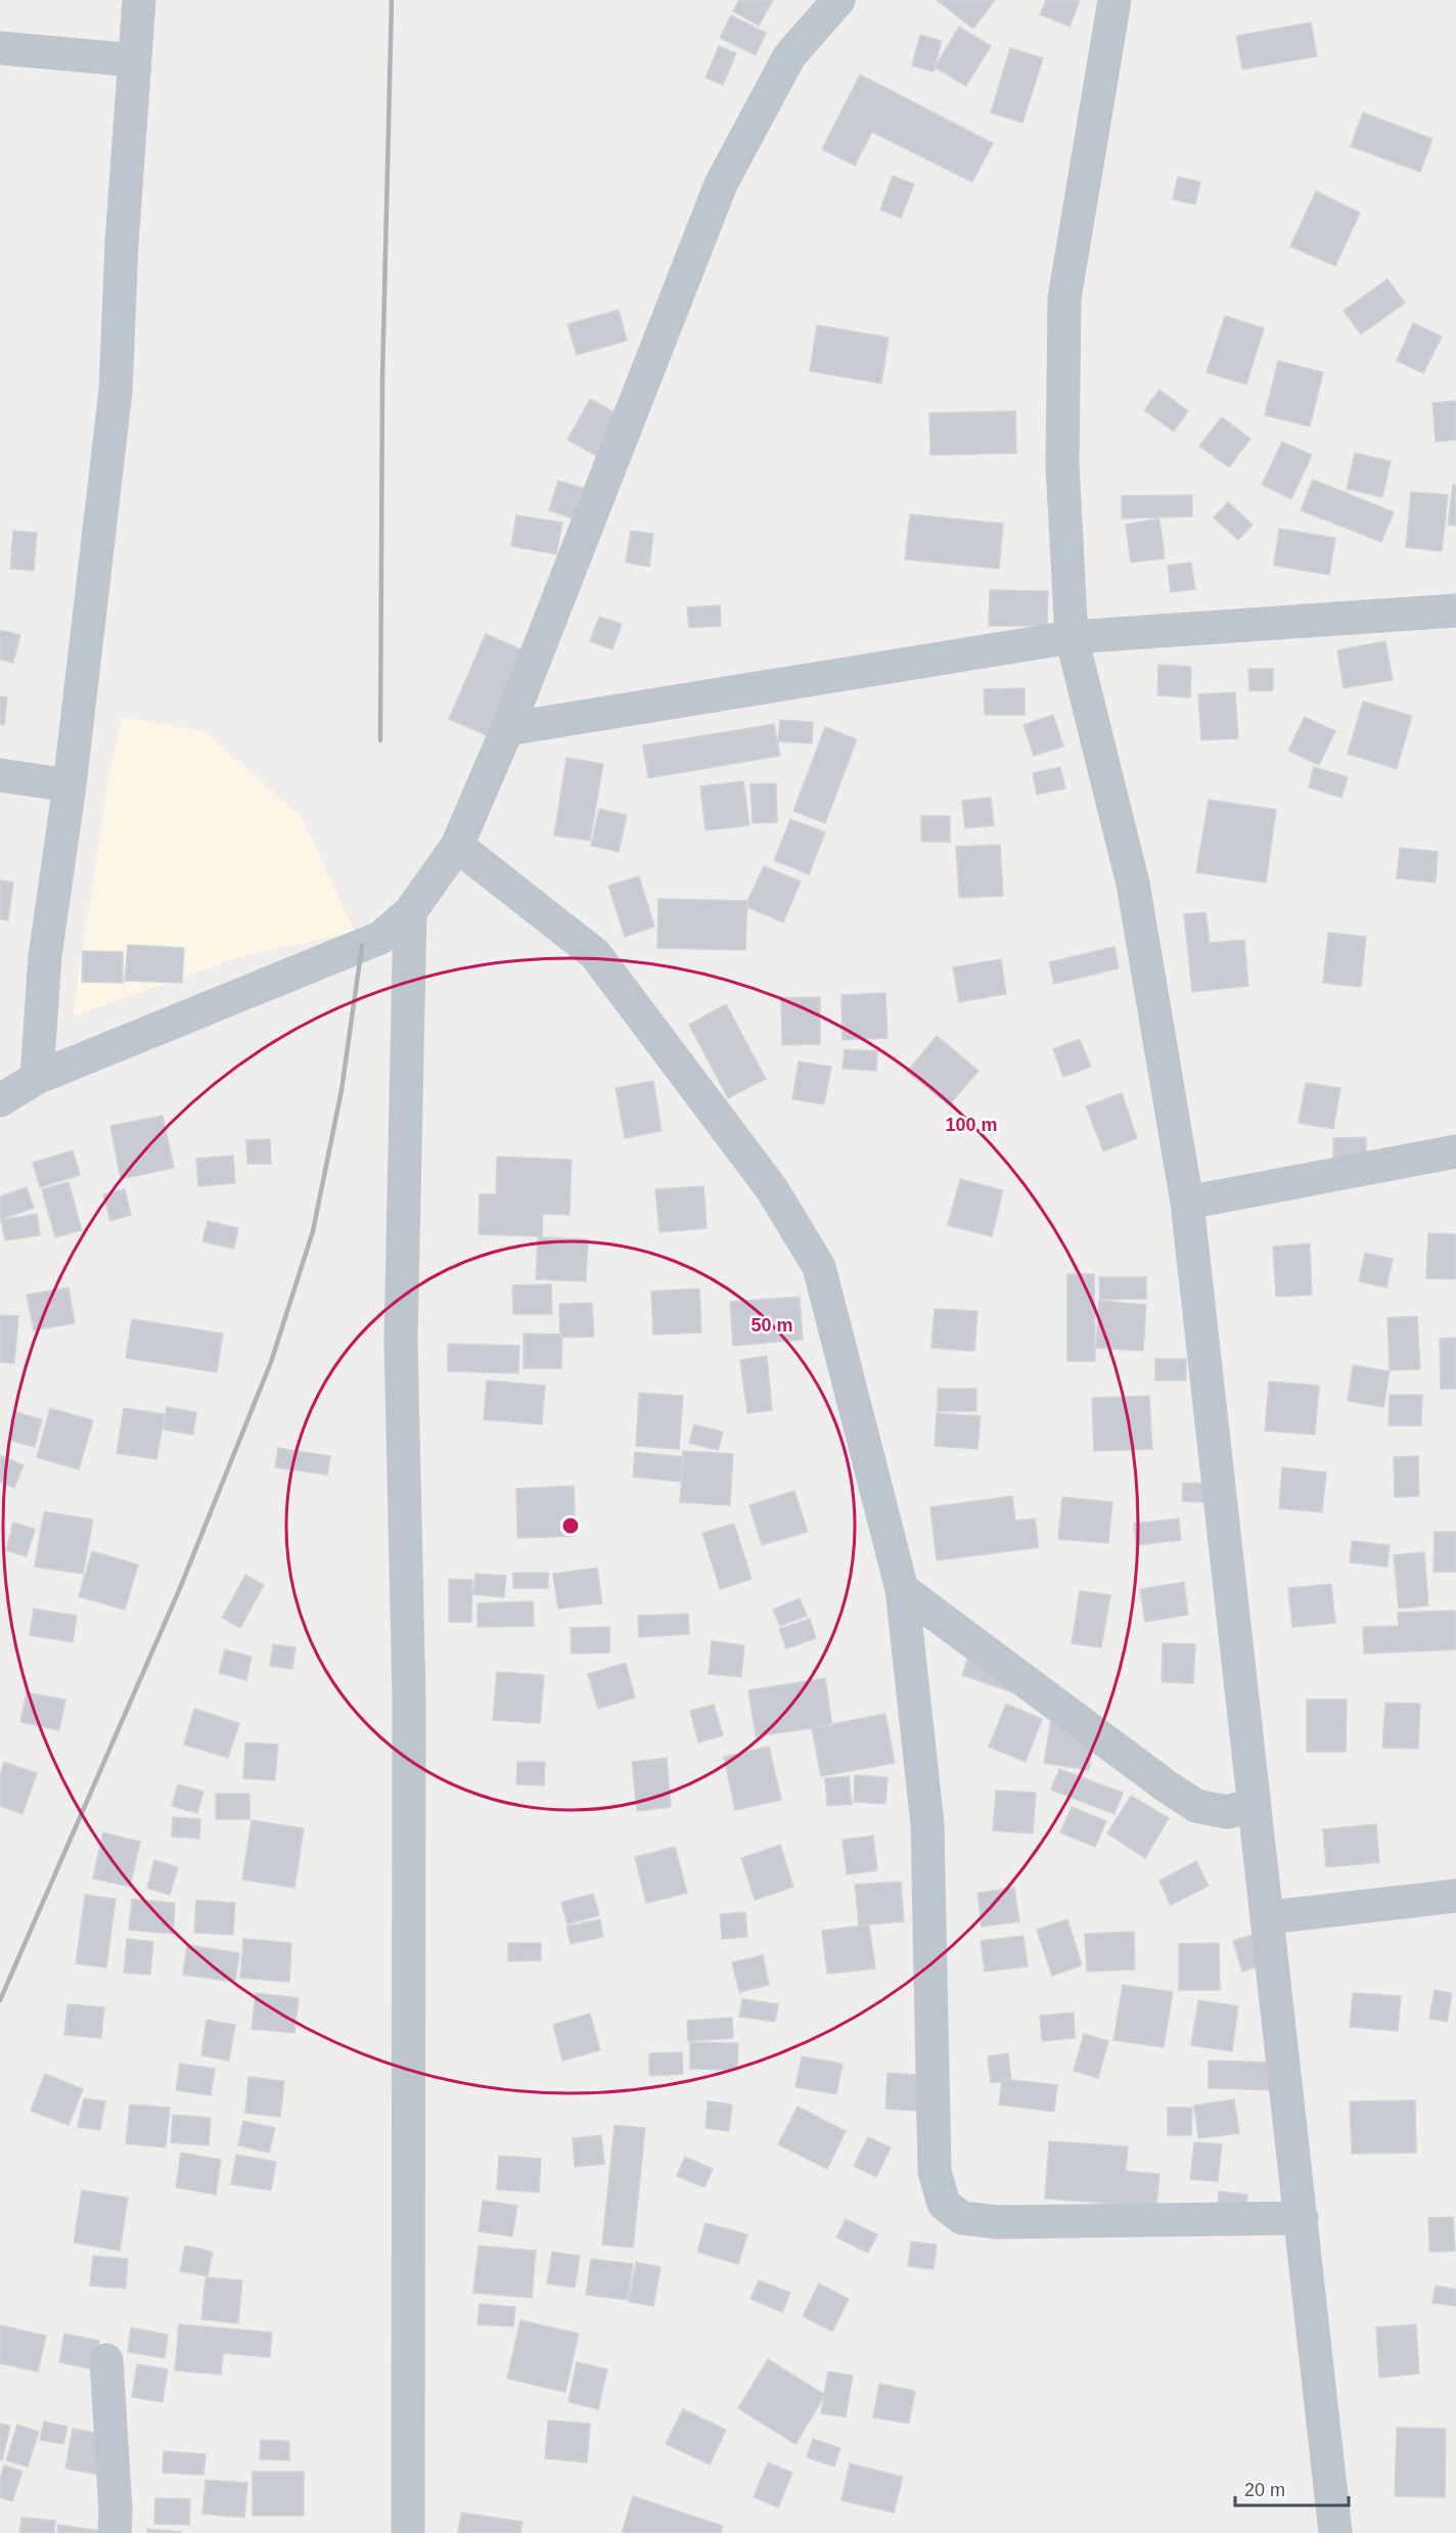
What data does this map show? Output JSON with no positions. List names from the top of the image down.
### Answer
{
  "scale_bar": "20 m",
  "rings": ["100 m", "50 m"]
}
